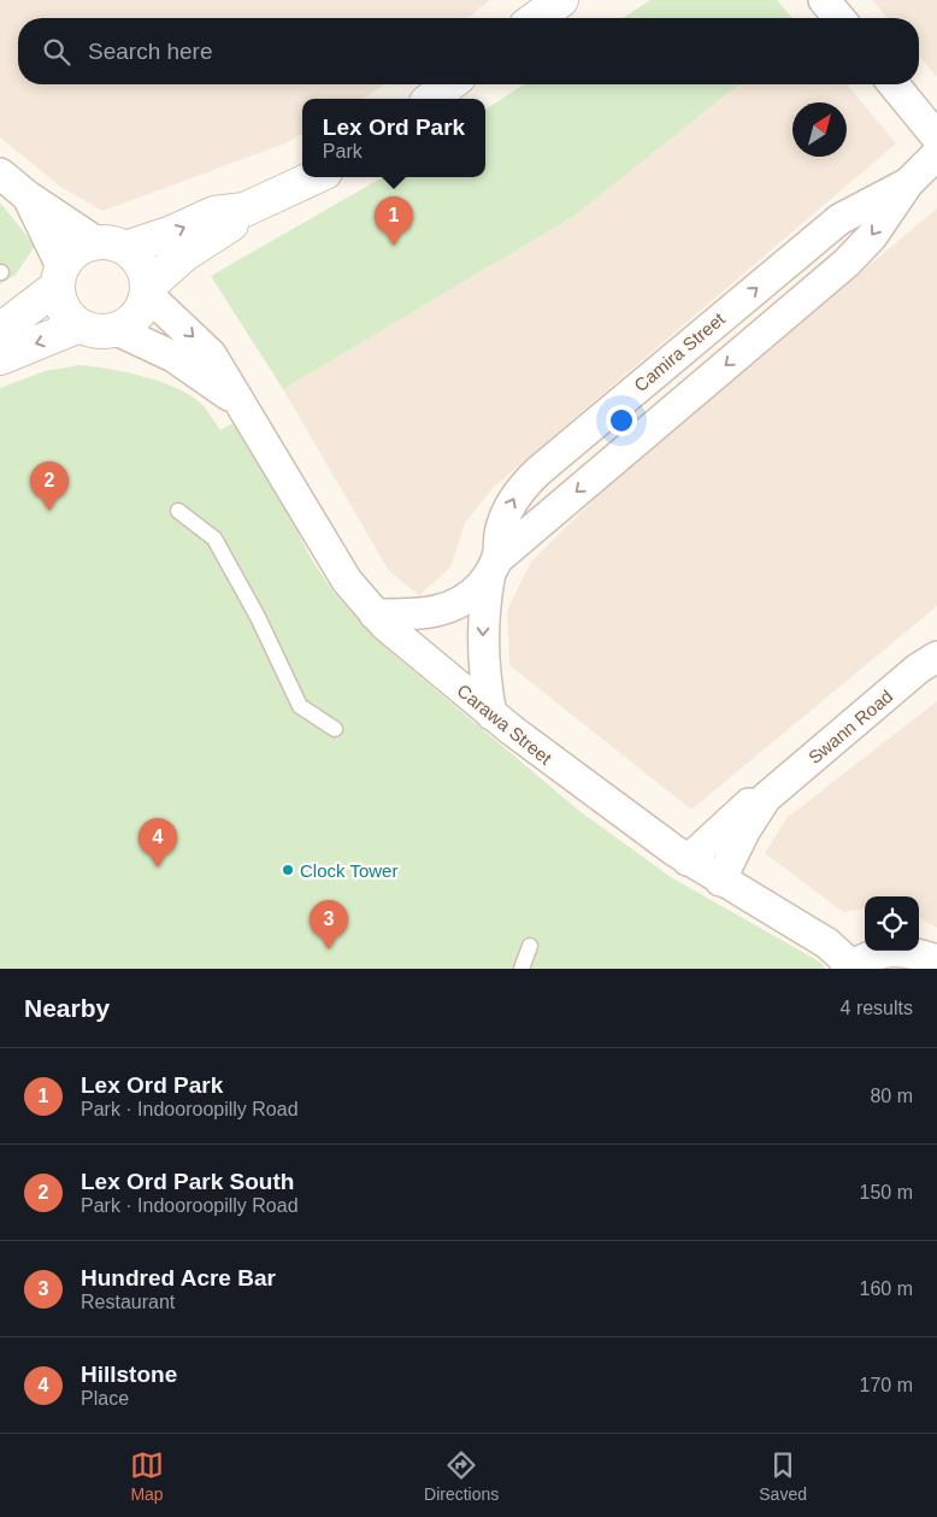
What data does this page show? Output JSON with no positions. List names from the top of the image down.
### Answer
{
  "streets": {
    "street": ["Camira Street", "Carawa Street", "Swann Road"]
  },
  "crossings": [
    ["Camira Street", "Carawa Street"],
    ["Carawa Street", "Swann Road"]
  ],
  "places": ["Clock Tower"],
  "north": "top right",
  "page": {
    "search": "Search here",
    "popup": ["Lex Ord Park", "Park"],
    "pins": [
      "1",
      "2",
      "4",
      "3"
    ],
    "heading": ["Nearby", "4 results"],
    "list": [
      {
        "mark": "1",
        "name": "Lex Ord Park",
        "note": "Park · Indooroopilly Road",
        "value": "80 m"
      },
      {
        "mark": "2",
        "name": "Lex Ord Park South",
        "note": "Park · Indooroopilly Road",
        "value": "150 m"
      },
      {
        "mark": "3",
        "name": "Hundred Acre Bar",
        "note": "Restaurant",
        "value": "160 m"
      },
      {
        "mark": "4",
        "name": "Hillstone",
        "note": "Place",
        "value": "170 m"
      }
    ],
    "nav": ["Map", "Directions", "Saved"]
  }
}
